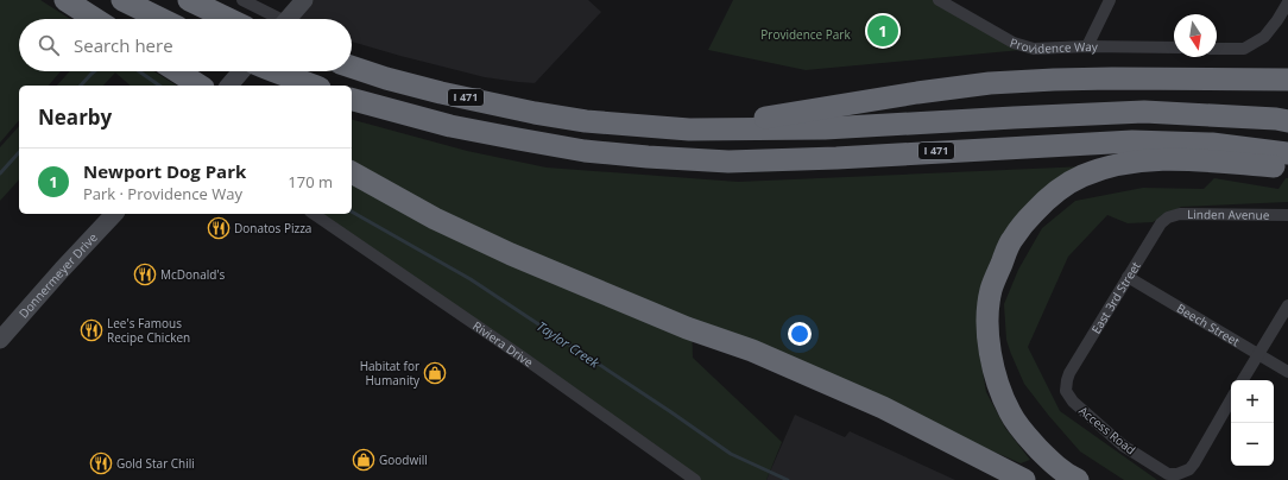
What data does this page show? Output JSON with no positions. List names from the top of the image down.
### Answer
{
  "streets": {
    "highway": ["I 471"],
    "street": [
      "Providence Way",
      "Linden Avenue",
      "Donnermeyer Drive",
      "East 3rd Street",
      "Beech Street",
      "Riviera Drive",
      "Access Road"
    ]
  },
  "crossings": [
    ["Linden Avenue", "East 3rd Street"],
    ["East 3rd Street", "Beech Street"],
    ["East 3rd Street", "Access Road"]
  ],
  "water": ["Taylor Creek"],
  "parks": ["Providence Park"],
  "places": {
    "restaurant": [
      "Donatos Pizza",
      "McDonald's",
      "Lee's Famous Recipe Chicken",
      "Gold Star Chili"
    ],
    "shop": ["Habitat for Humanity", "Goodwill"]
  },
  "north": "bottom",
  "page": {
    "pins": "1",
    "search": "Search here",
    "heading": "Nearby",
    "list": [
      {
        "mark": "1",
        "name": "Newport Dog Park",
        "note": "Park · Providence Way",
        "value": "170 m"
      }
    ],
    "map_buttons": ["+", "−"]
  }
}
